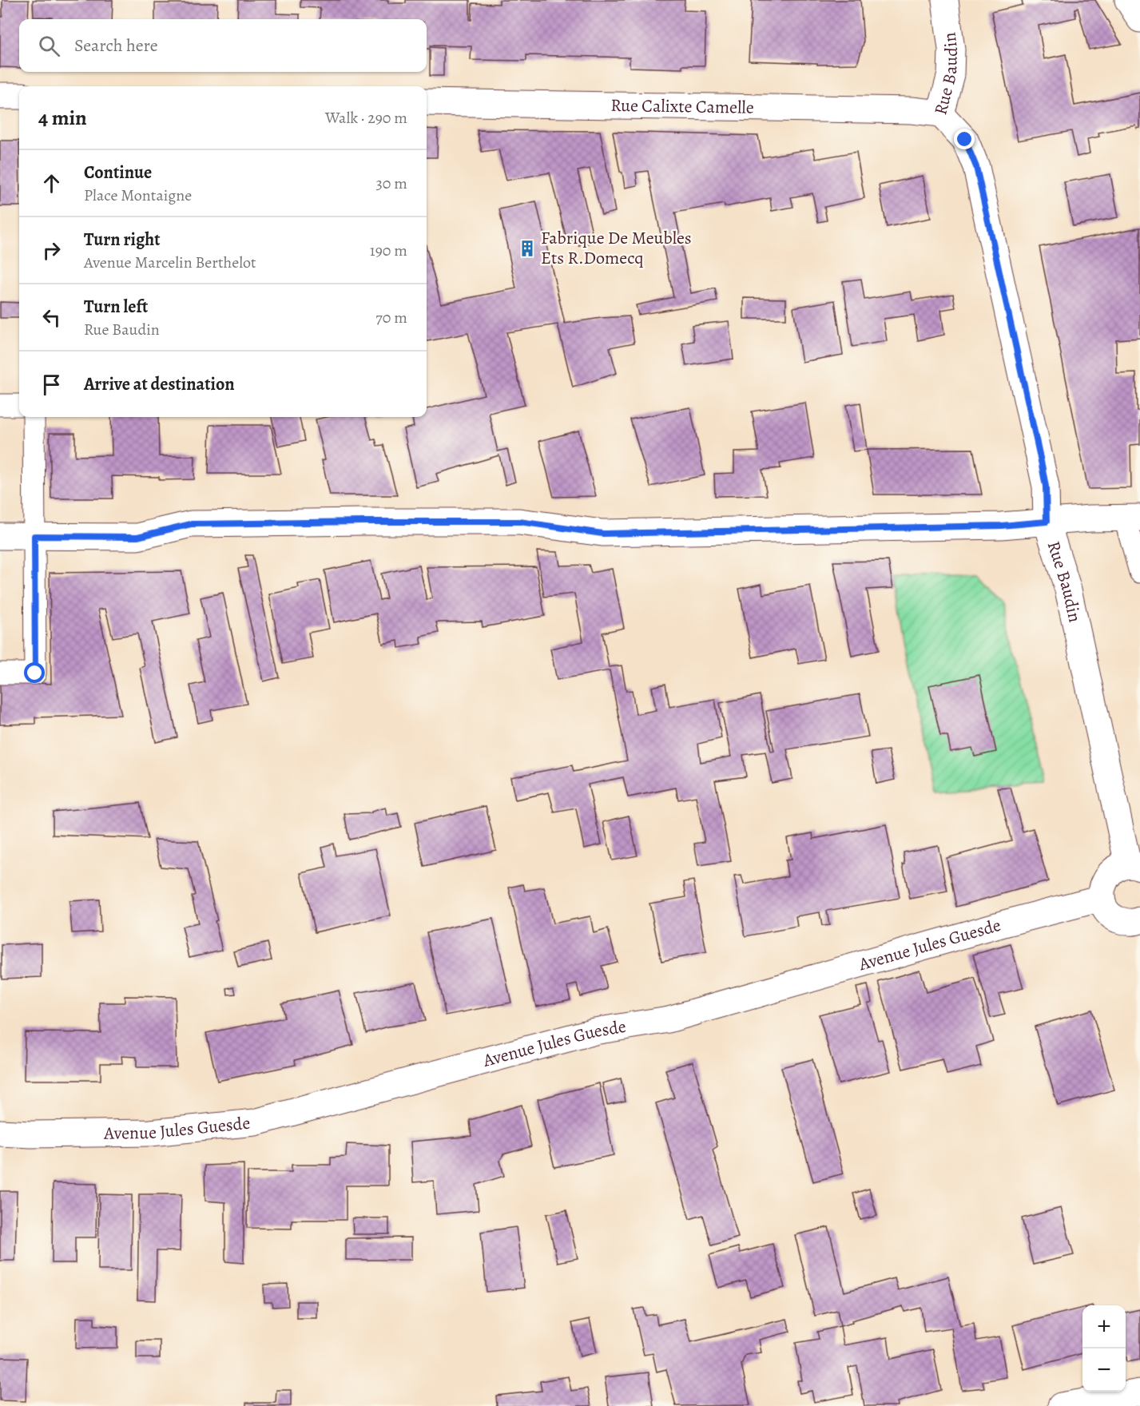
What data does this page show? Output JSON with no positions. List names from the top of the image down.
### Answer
{
  "streets": {
    "street": ["Rue Baudin", "Rue Calixte Camelle", "Avenue Jules Guesde"]
  },
  "crossings": [
    ["Rue Baudin", "Rue Calixte Camelle"]
  ],
  "places": {
    "building": ["Fabrique De Meubles Ets R.Domecq"]
  },
  "page": {
    "search": "Search here",
    "heading": ["4 min", "Walk · 290 m"],
    "list": [
      ["Continue", "Place Montaigne", "30 m"],
      ["Turn right", "Avenue Marcelin Berthelot", "190 m"],
      ["Turn left", "Rue Baudin", "70 m"],
      "Arrive at destination"
    ],
    "map_buttons": ["+", "−"]
  }
}
